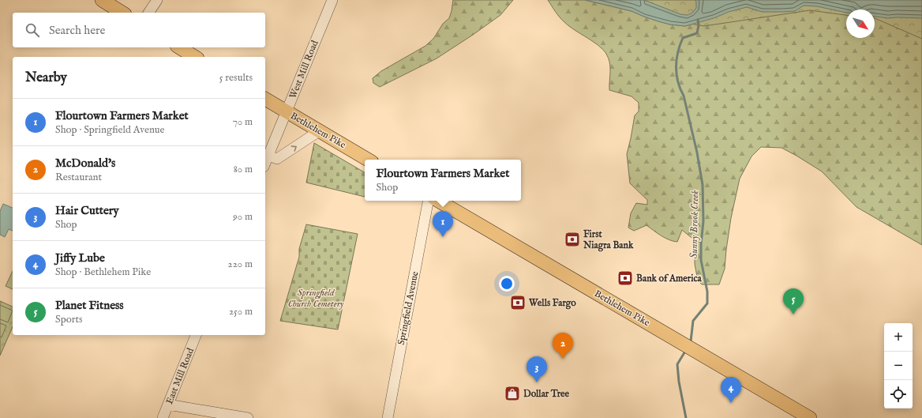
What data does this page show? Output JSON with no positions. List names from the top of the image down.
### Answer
{
  "streets": {
    "main road": ["Bethlehem Pike"],
    "street": ["West Mill Road", "Springfield Avenue", "East Mill Road"]
  },
  "crossings": [
    ["West Mill Road", "Bethlehem Pike"]
  ],
  "water": ["Sunny Brook Creek"],
  "parks": ["Springfield Church Cemetery"],
  "places": {
    "bank": ["First Niagra Bank", "Bank of America", "Wells Fargo"],
    "shop": ["Dollar Tree"]
  },
  "north": "bottom right",
  "page": {
    "search": "Search here",
    "heading": ["Nearby", "5 results"],
    "list": [
      {
        "mark": "1",
        "name": "Flourtown Farmers Market",
        "note": "Shop · Springfield Avenue",
        "value": "70 m"
      },
      {
        "mark": "2",
        "name": "McDonald's",
        "note": "Restaurant",
        "value": "80 m"
      },
      {
        "mark": "3",
        "name": "Hair Cuttery",
        "note": "Shop",
        "value": "90 m"
      },
      {
        "mark": "4",
        "name": "Jiffy Lube",
        "note": "Shop · Bethlehem Pike",
        "value": "220 m"
      },
      {
        "mark": "5",
        "name": "Planet Fitness",
        "note": "Sports",
        "value": "250 m"
      }
    ],
    "popup": ["Flourtown Farmers Market", "Shop"],
    "pins": [
      "1",
      "5",
      "2",
      "3",
      "4"
    ],
    "map_buttons": ["+", "−"]
  }
}
